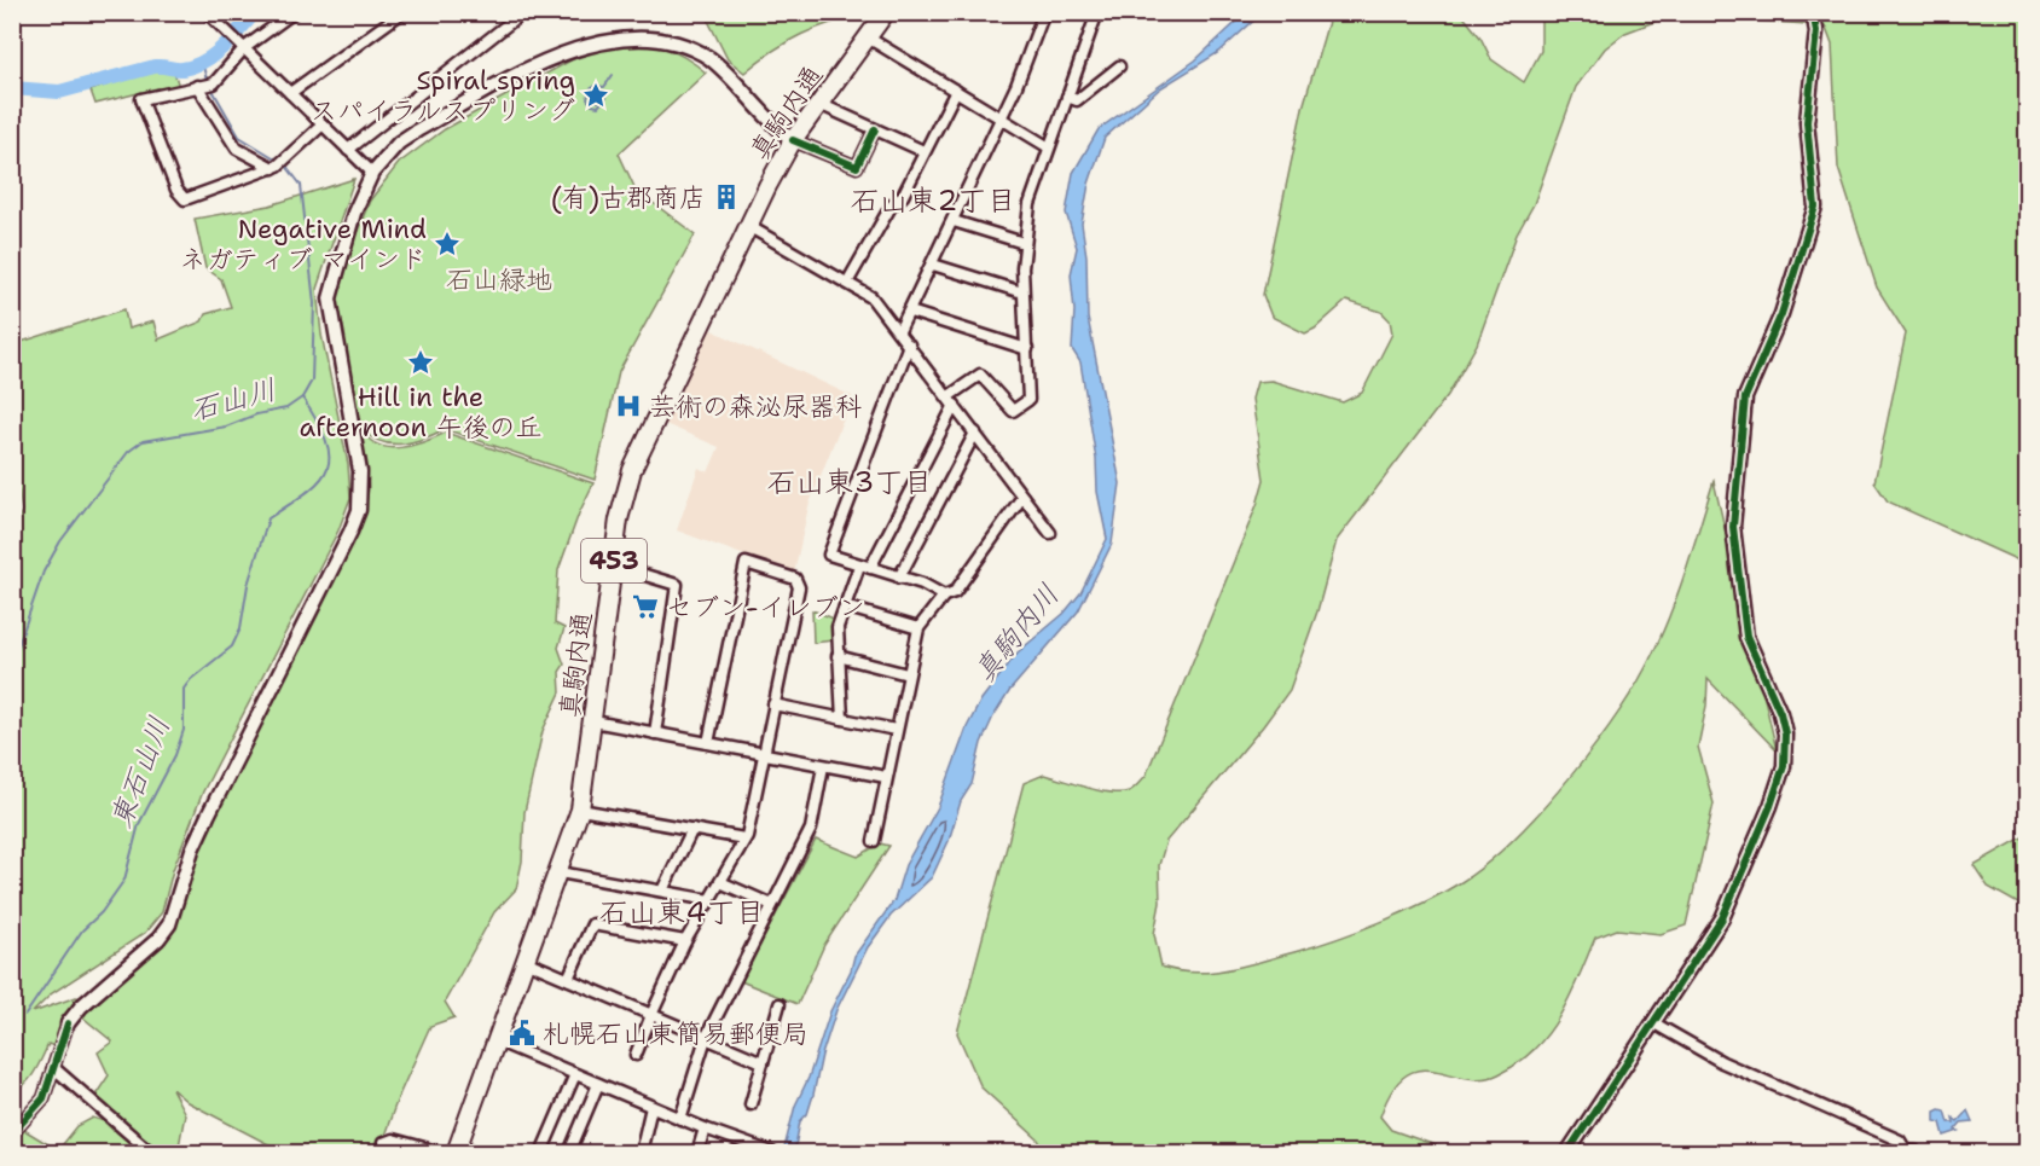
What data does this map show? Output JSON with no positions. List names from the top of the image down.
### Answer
{
  "streets": {
    "highway": ["真駒内通", "453"]
  },
  "districts": ["石山東2丁目", "石山東3丁目", "石山東4丁目"],
  "water": ["石山川", "真駒内川", "東石山川"],
  "parks": ["石山緑地"],
  "places": {
    "place": ["Spiral spring スパイラルスプリング", "Negative Mind ネガティブ マインド", "Hill in the afternoon 午後の丘"],
    "building": ["(有)古郡商店"],
    "hospital": ["芸術の森泌尿器科"],
    "supermarket": ["セブン-イレブン"],
    "public building": ["札幌石山東簡易郵便局"]
  }
}
